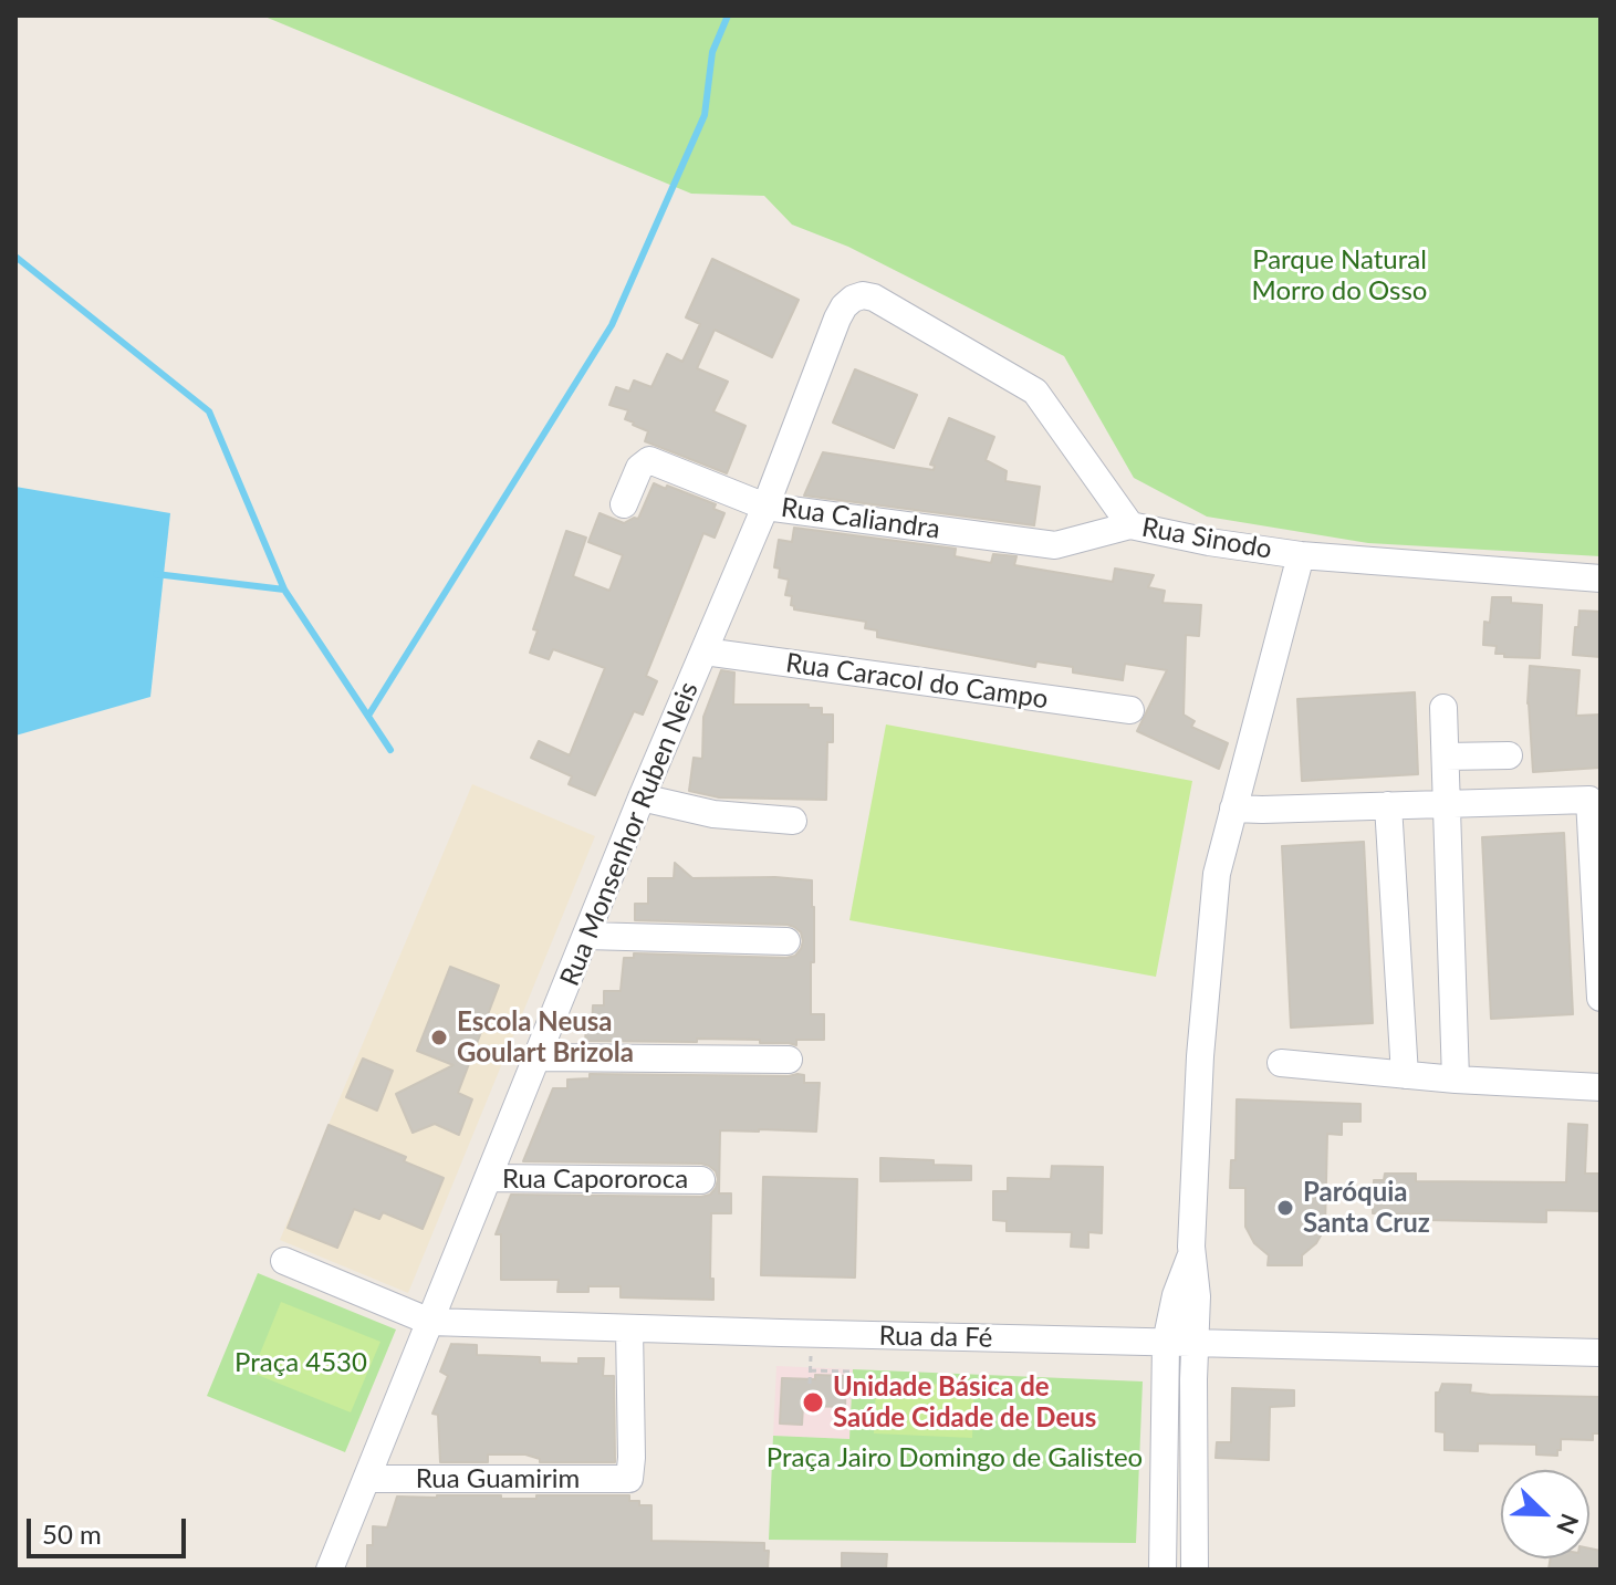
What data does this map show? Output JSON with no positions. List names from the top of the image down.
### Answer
{
  "streets": {
    "street": [
      "Rua Caliandra",
      "Rua Sinodo",
      "Rua Caracol do Campo",
      "Rua Monsenhor Ruben Neis",
      "Rua Capororoca",
      "Rua da Fé",
      "Rua Guamirim"
    ]
  },
  "crossings": [
    ["Rua Caliandra", "Rua Sinodo"],
    ["Rua Caliandra", "Rua Monsenhor Ruben Neis"],
    ["Rua Sinodo", "Rua Monsenhor Ruben Neis"],
    ["Rua Caracol do Campo", "Rua Monsenhor Ruben Neis"],
    ["Rua Monsenhor Ruben Neis", "Rua Capororoca"],
    ["Rua Monsenhor Ruben Neis", "Rua da Fé"],
    ["Rua Monsenhor Ruben Neis", "Rua Guamirim"],
    ["Rua da Fé", "Rua Guamirim"]
  ],
  "parks": ["Parque Natural Morro do Osso", "Praça 4530", "Praça Jairo Domingo de Galisteo"],
  "places": ["Escola Neusa Goulart Brizola", "Paróquia Santa Cruz", "Unidade Básica de Saúde Cidade de Deus"],
  "scale_bar": "50 m",
  "north": "bottom right"
}
